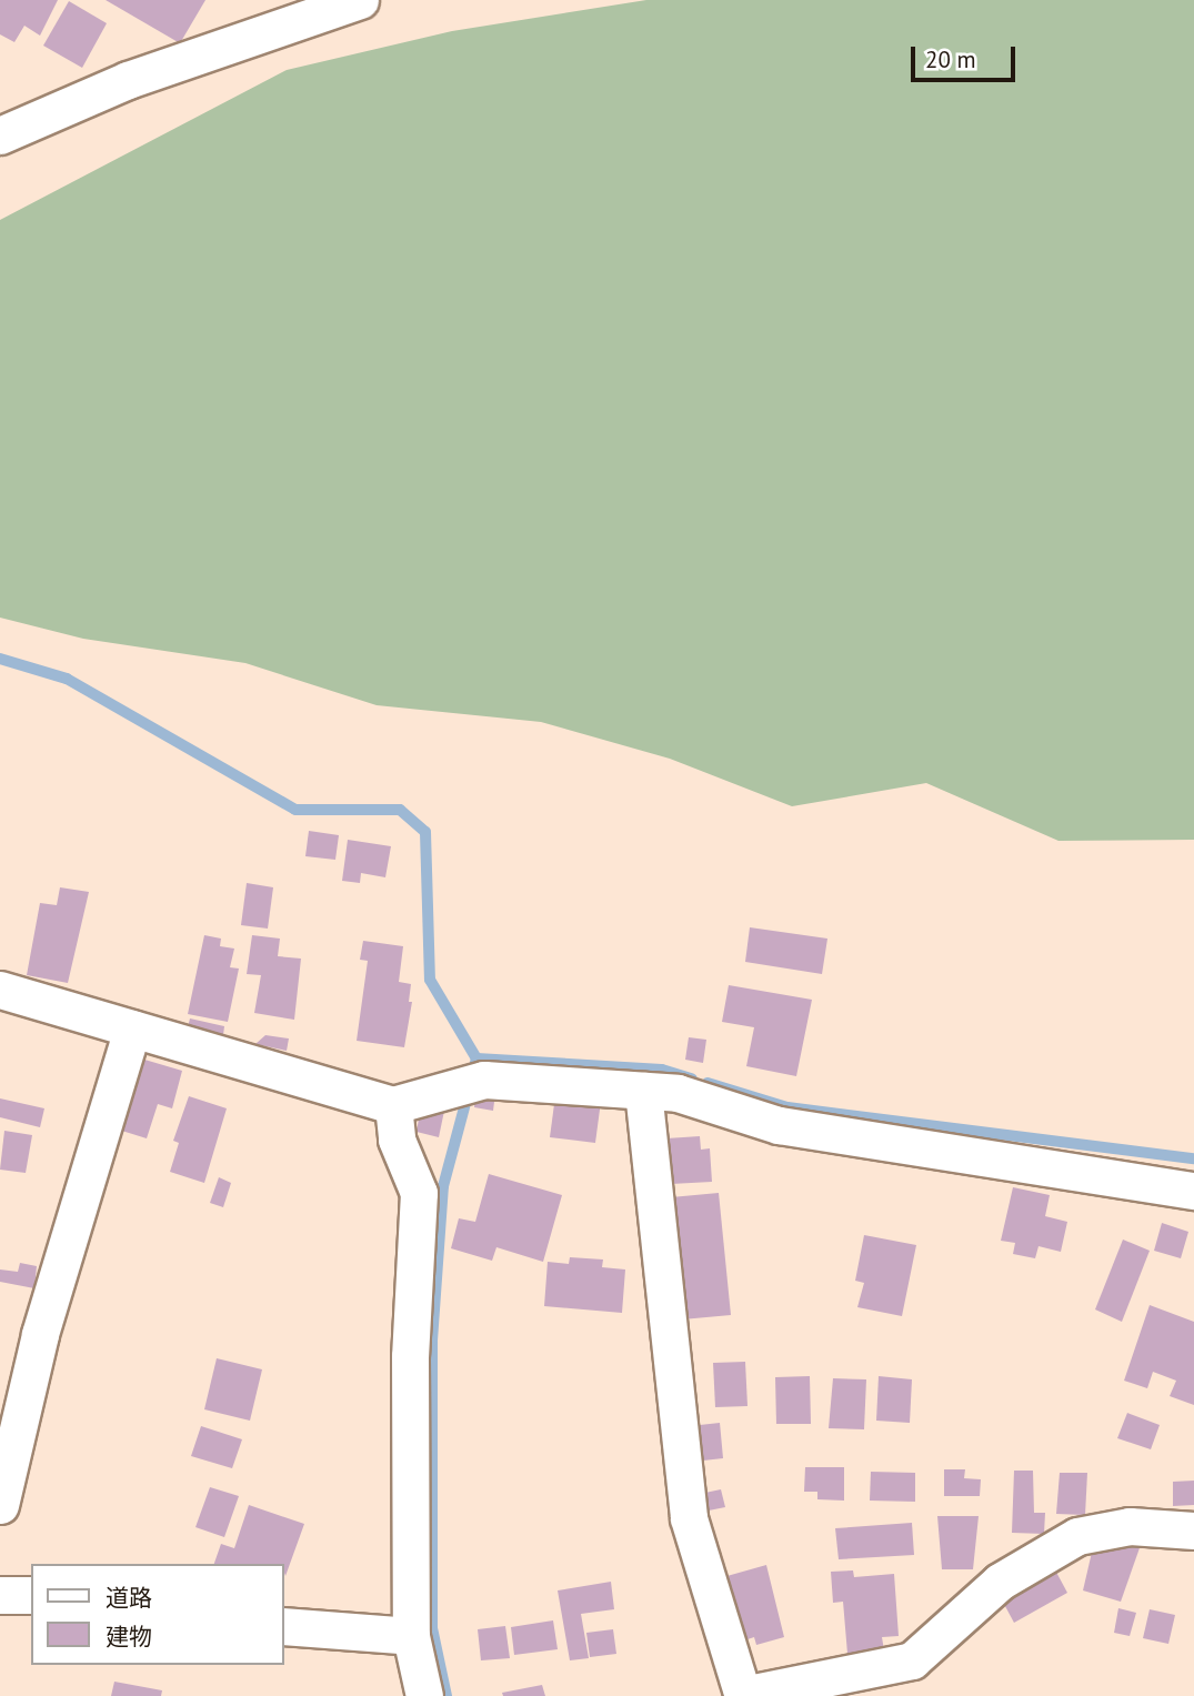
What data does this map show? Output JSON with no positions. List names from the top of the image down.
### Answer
{
  "legend": ["道路", "建物"],
  "scale_bar": "20 m"
}
